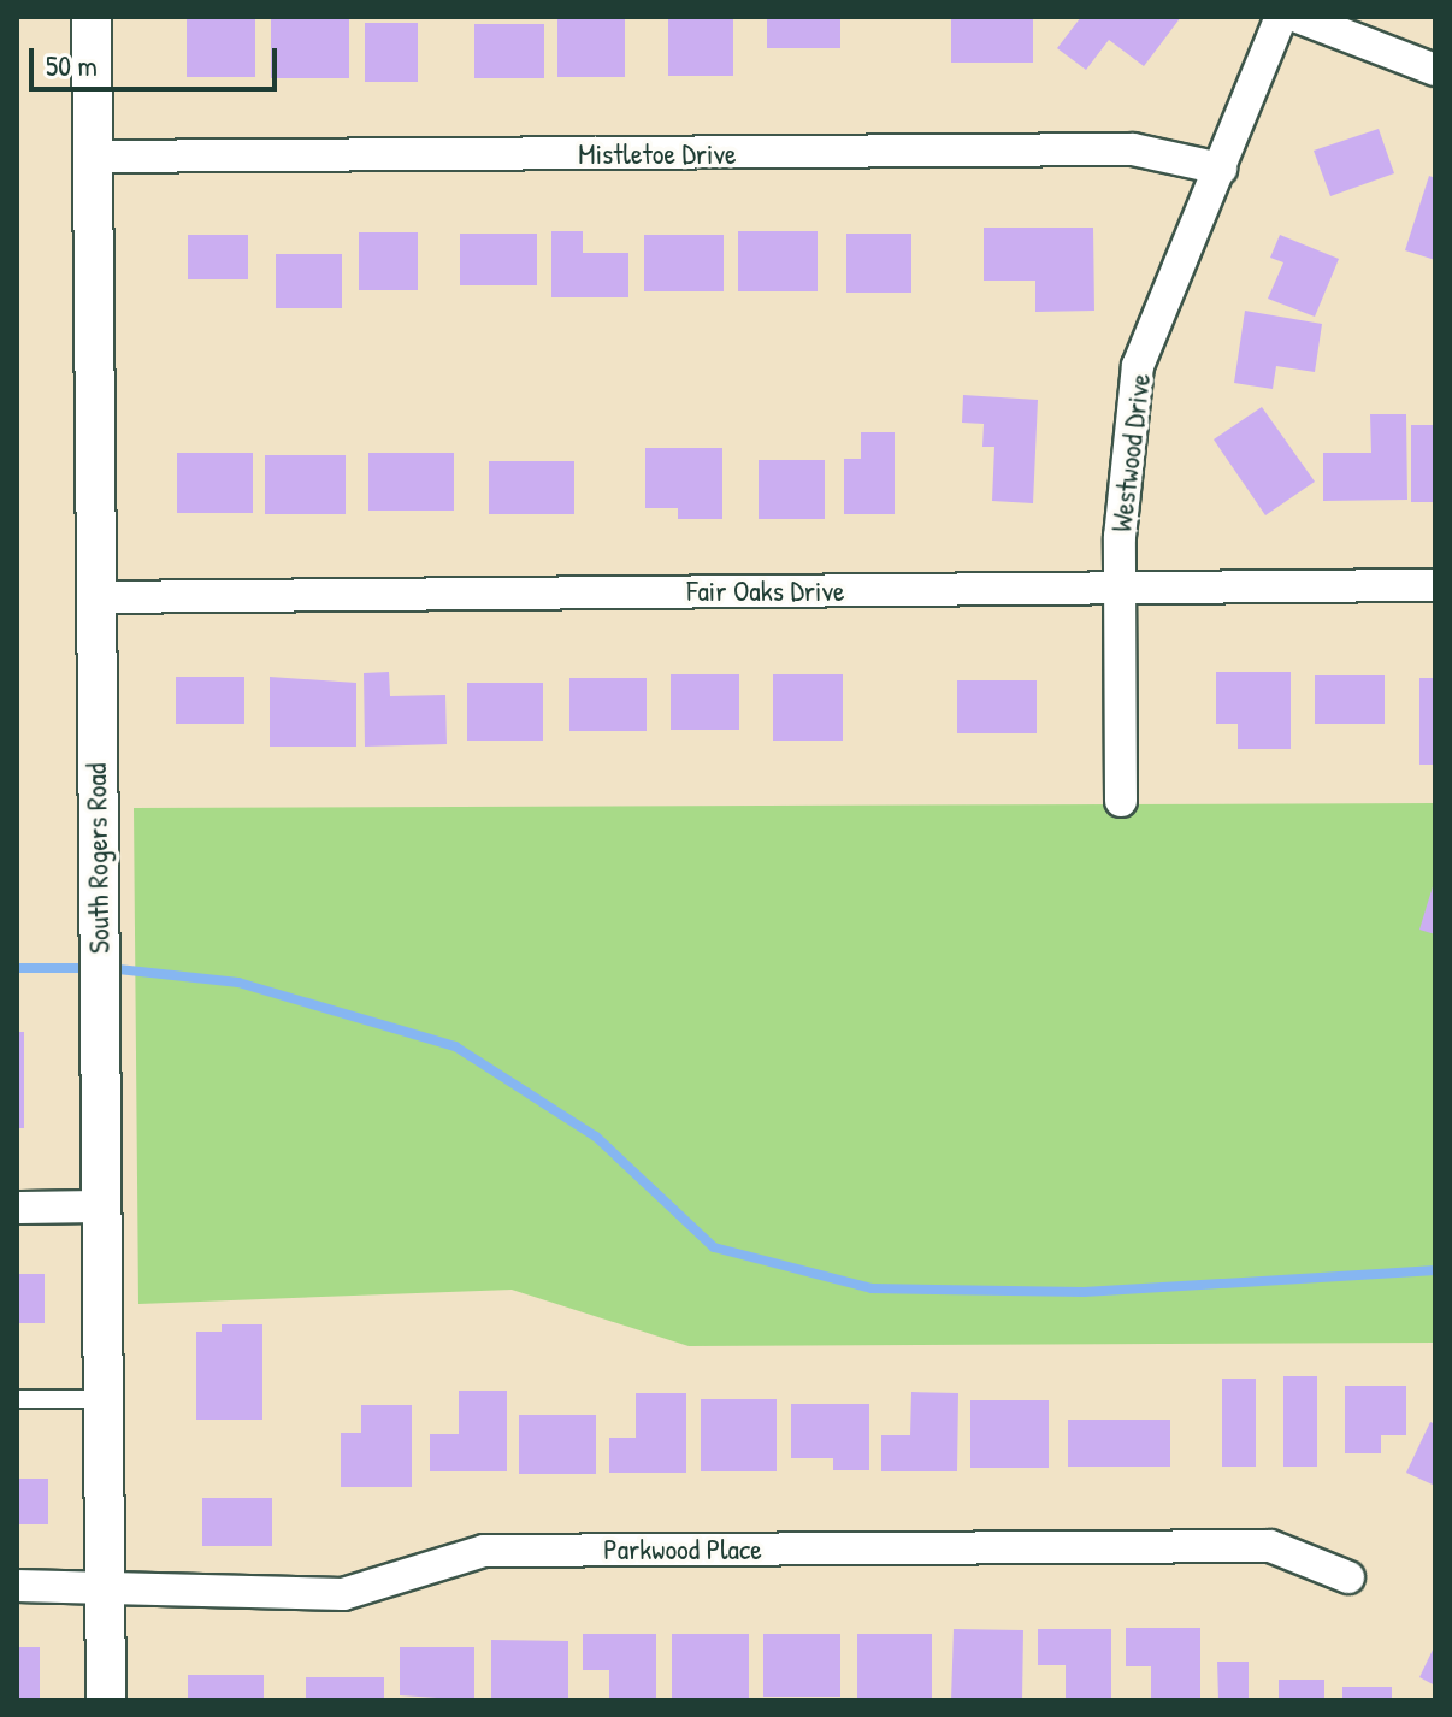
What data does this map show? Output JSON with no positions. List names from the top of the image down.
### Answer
{
  "streets": {
    "street": [
      "Mistletoe Drive",
      "Westwood Drive",
      "Fair Oaks Drive",
      "South Rogers Road",
      "Parkwood Place"
    ]
  },
  "crossings": [
    ["Mistletoe Drive", "Westwood Drive"],
    ["Mistletoe Drive", "South Rogers Road"],
    ["Westwood Drive", "Fair Oaks Drive"],
    ["Fair Oaks Drive", "South Rogers Road"],
    ["South Rogers Road", "Parkwood Place"]
  ],
  "scale_bar": "50 m"
}
